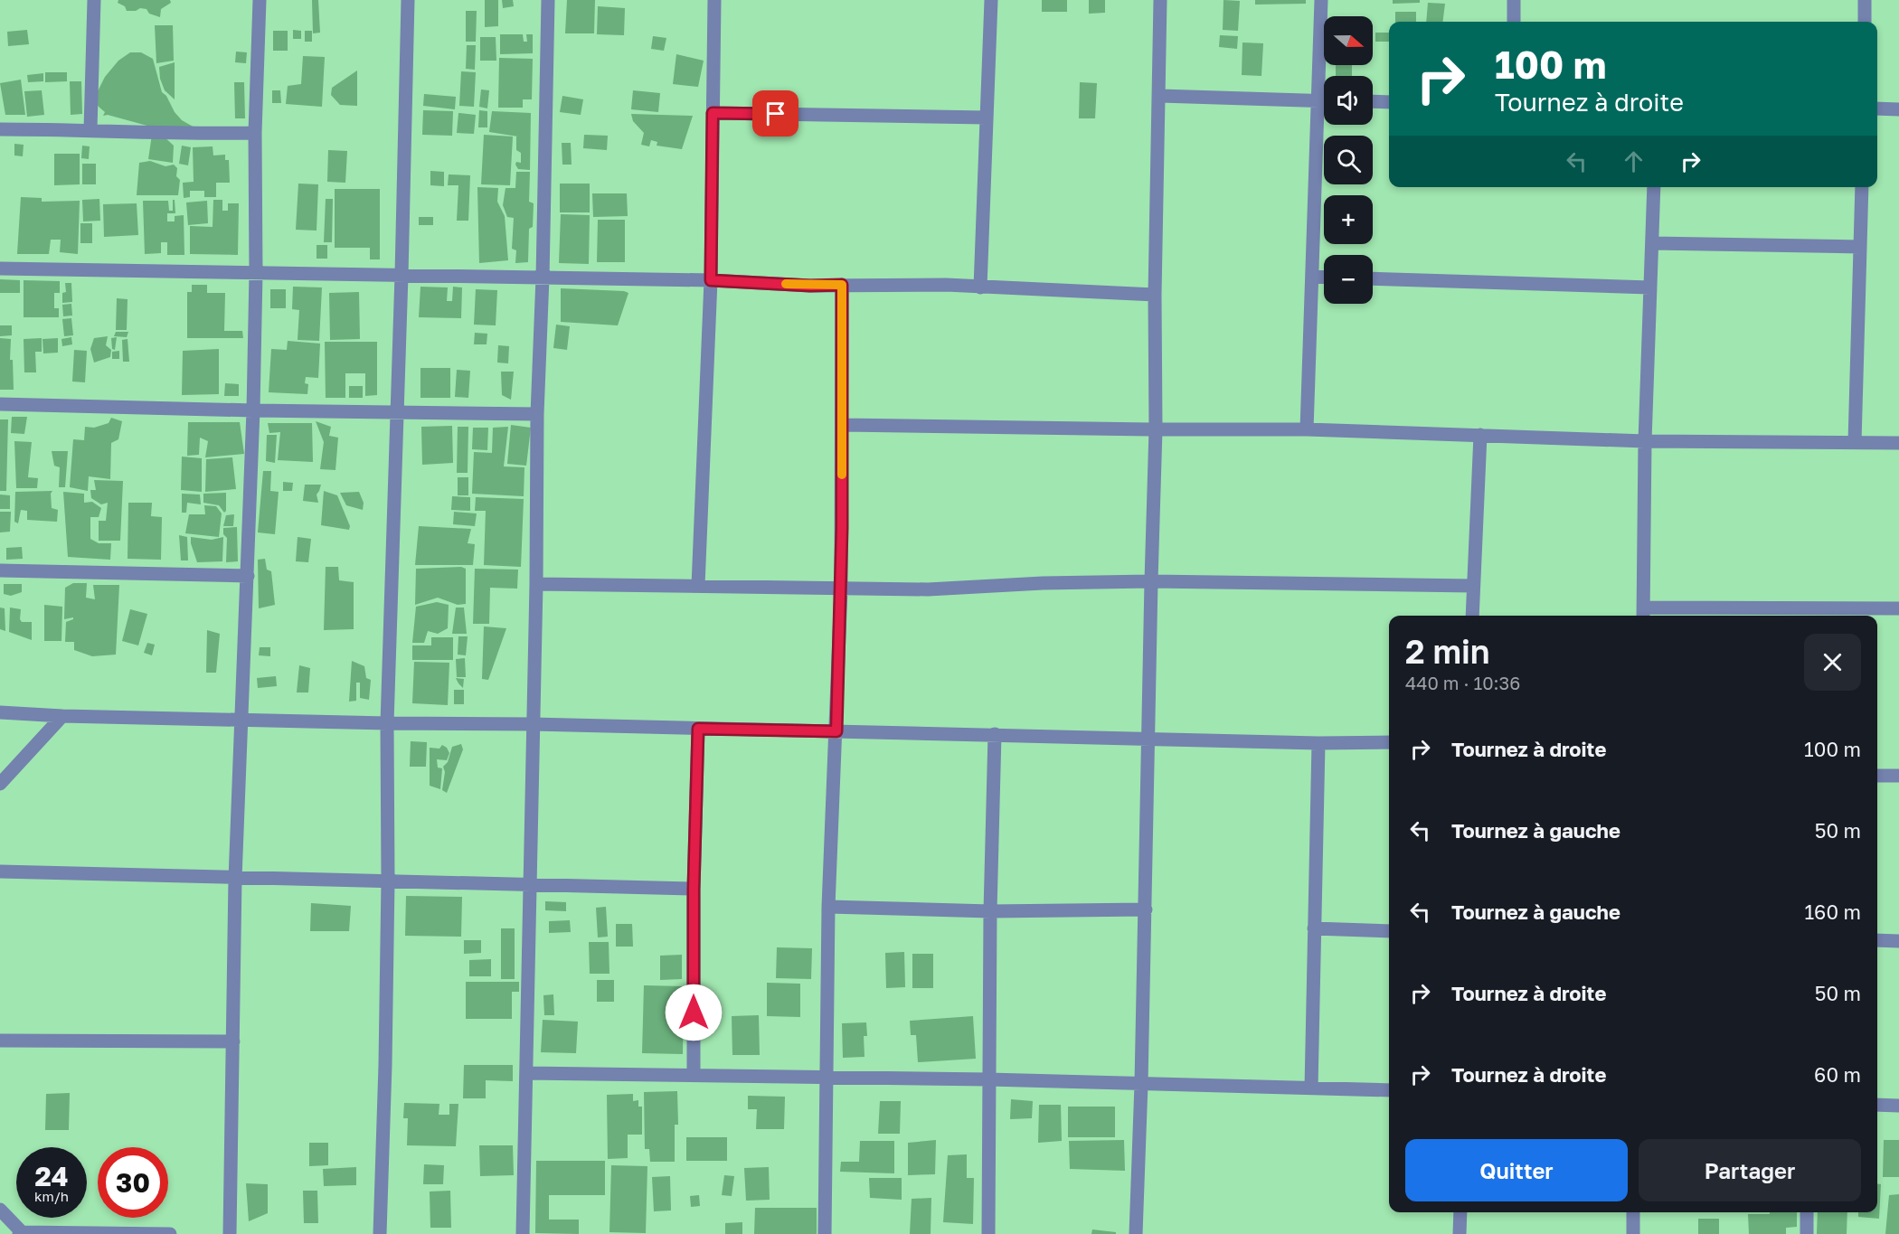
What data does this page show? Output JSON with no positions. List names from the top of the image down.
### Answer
{
  "north": "right",
  "page": {
    "map_buttons": ["+", "−"],
    "turn": ["100 m", "Tournez à droite"],
    "heading": ["2 min", "440 m · 10:36"],
    "list": [
      {
        "name": "Tournez à droite",
        "value": "100 m"
      },
      {
        "name": "Tournez à gauche",
        "value": "50 m"
      },
      {
        "name": "Tournez à gauche",
        "value": "160 m"
      },
      {
        "name": "Tournez à droite",
        "value": "50 m"
      },
      {
        "name": "Tournez à droite",
        "value": "60 m"
      }
    ],
    "buttons": ["Quitter", "Partager"],
    "speed": "24 km/h",
    "limit": "30"
  }
}
